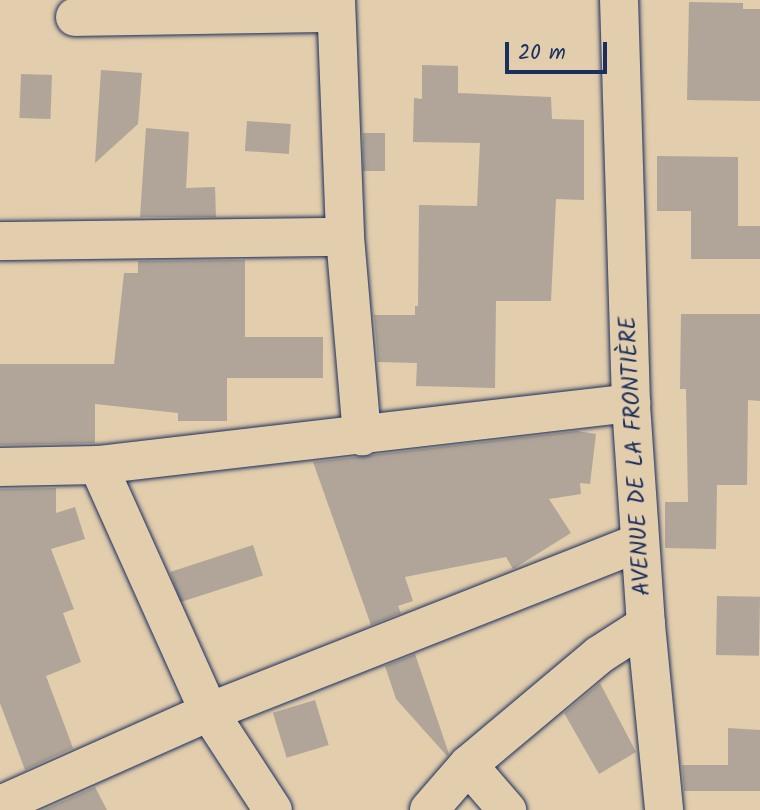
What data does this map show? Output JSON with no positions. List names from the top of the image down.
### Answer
{
  "streets": {
    "street": ["AVENUE DE LA FRONTIÈRE"]
  },
  "scale_bar": "20 m"
}
